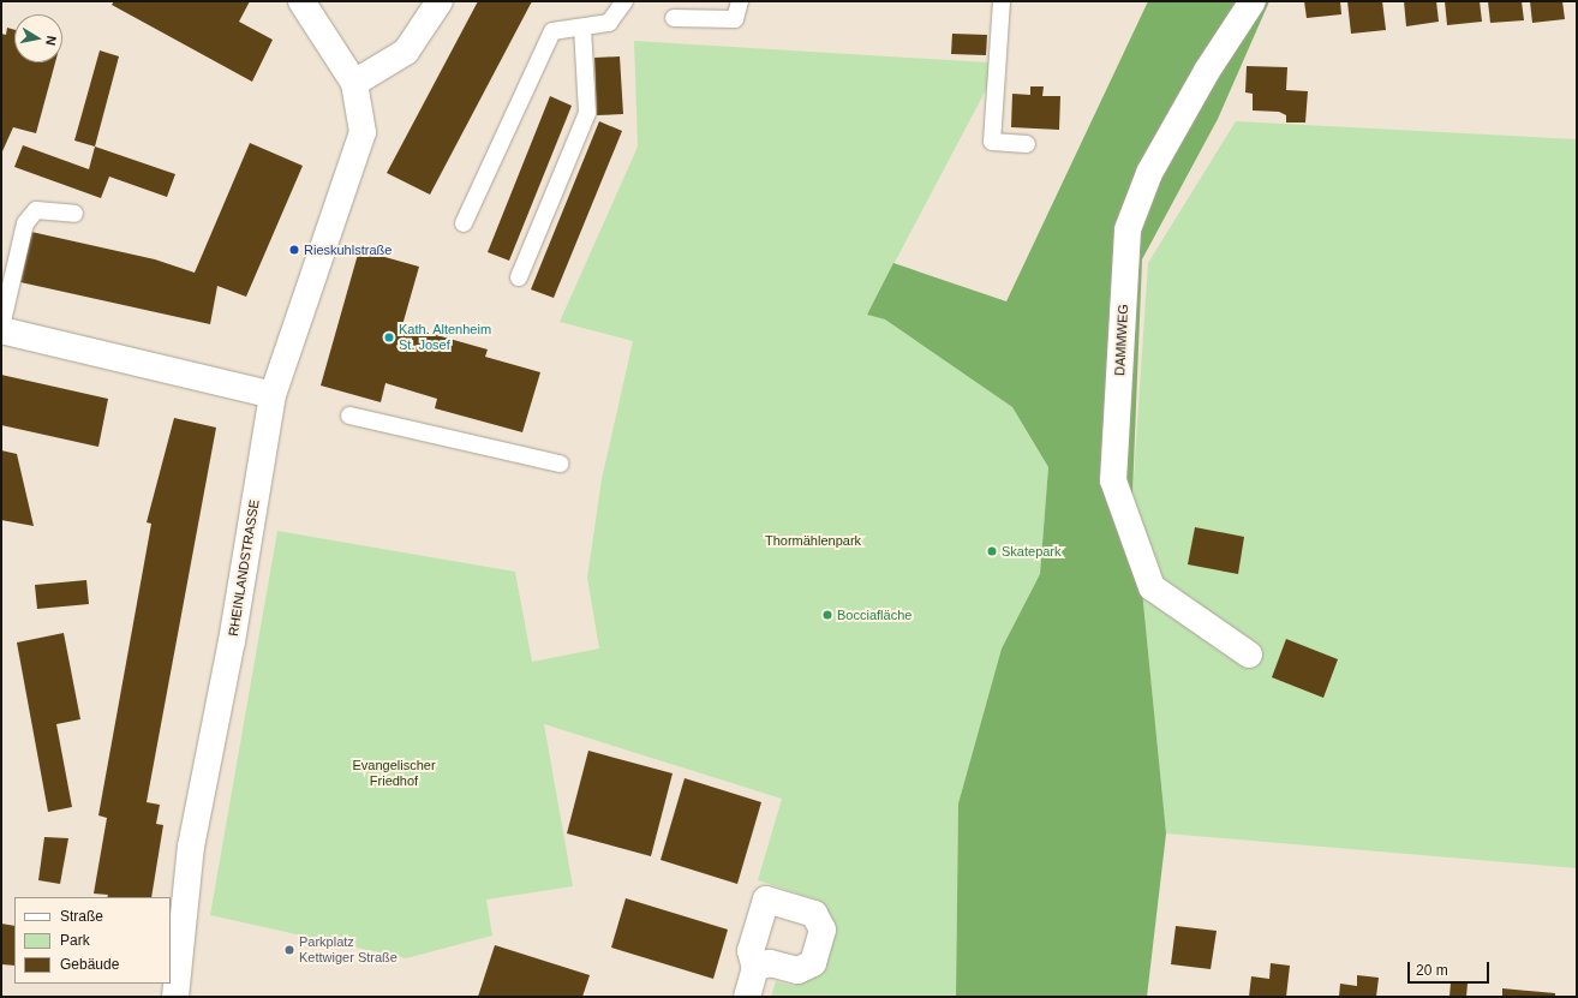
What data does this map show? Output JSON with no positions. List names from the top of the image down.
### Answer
{
  "streets": {
    "street": ["DAMMWEG", "RHEINLANDSTRASSE"]
  },
  "parks": ["Thormählenpark", "Evangelischer Friedhof"],
  "places": [
    "Rieskuhlstraße",
    "Kath. Altenheim St. Josef",
    "Skatepark",
    "Bocciafläche",
    "Parkplatz Kettwiger Straße"
  ],
  "legend": ["Straße", "Park", "Gebäude"],
  "scale_bar": "20 m",
  "north": "right"
}
